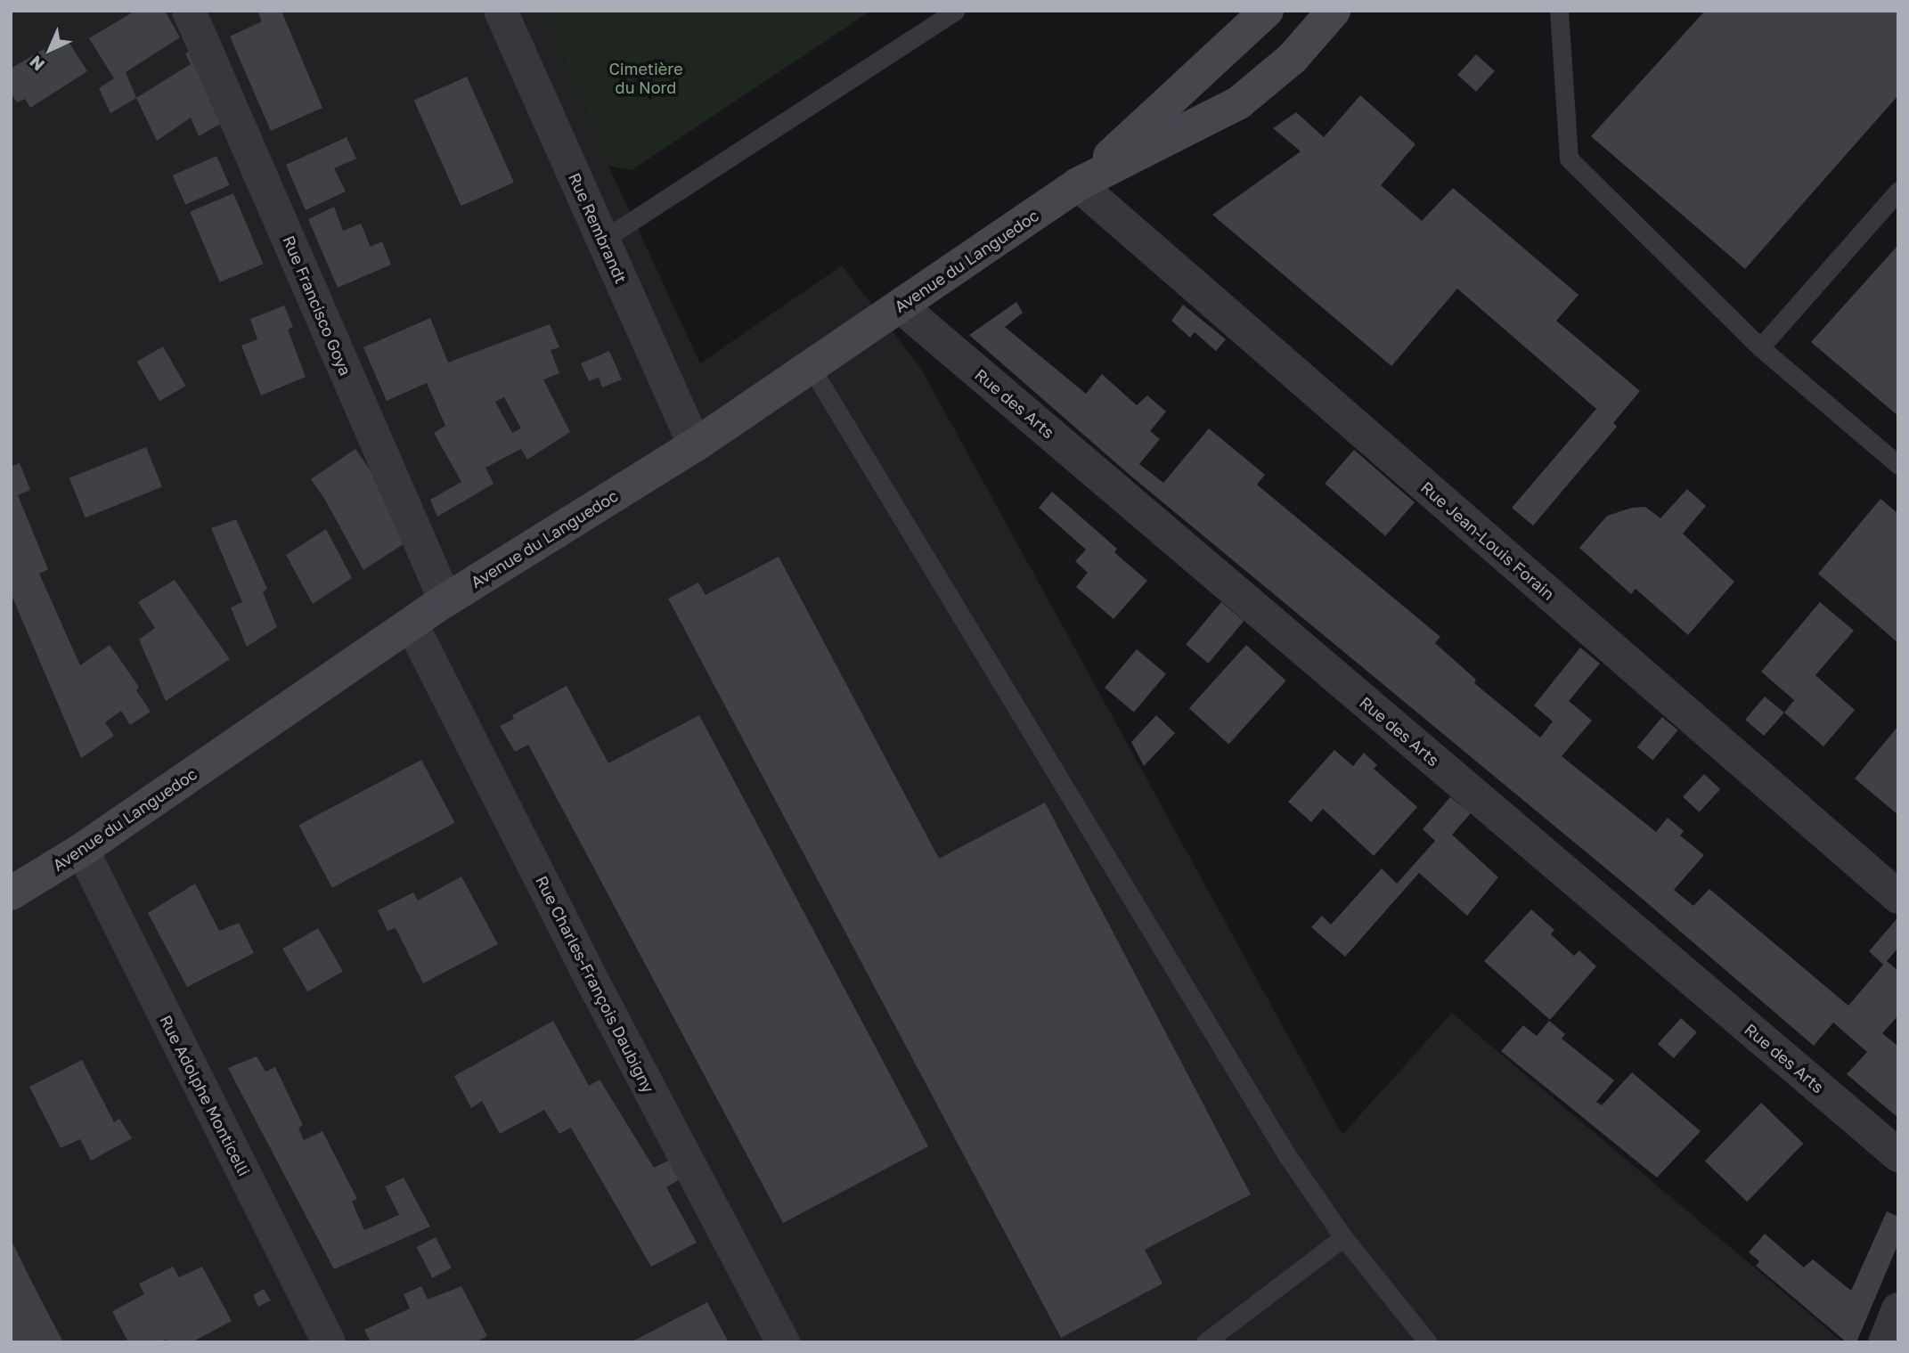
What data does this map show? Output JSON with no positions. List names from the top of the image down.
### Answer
{
  "streets": {
    "main road": ["Avenue du Languedoc"],
    "street": [
      "Rue Rembrandt",
      "Rue Francisco Goya",
      "Rue des Arts",
      "Rue Jean-Louis Forain",
      "Rue Charles-François Daubigny",
      "Rue Adolphe Monticelli"
    ]
  },
  "crossings": [
    ["Rue Rembrandt", "Avenue du Languedoc"],
    ["Avenue du Languedoc", "Rue Francisco Goya"],
    ["Avenue du Languedoc", "Rue des Arts"],
    ["Avenue du Languedoc", "Rue Jean-Louis Forain"],
    ["Avenue du Languedoc", "Rue Charles-François Daubigny"],
    ["Avenue du Languedoc", "Rue Adolphe Monticelli"]
  ],
  "parks": ["Cimetière du Nord"],
  "north": "bottom left"
}
